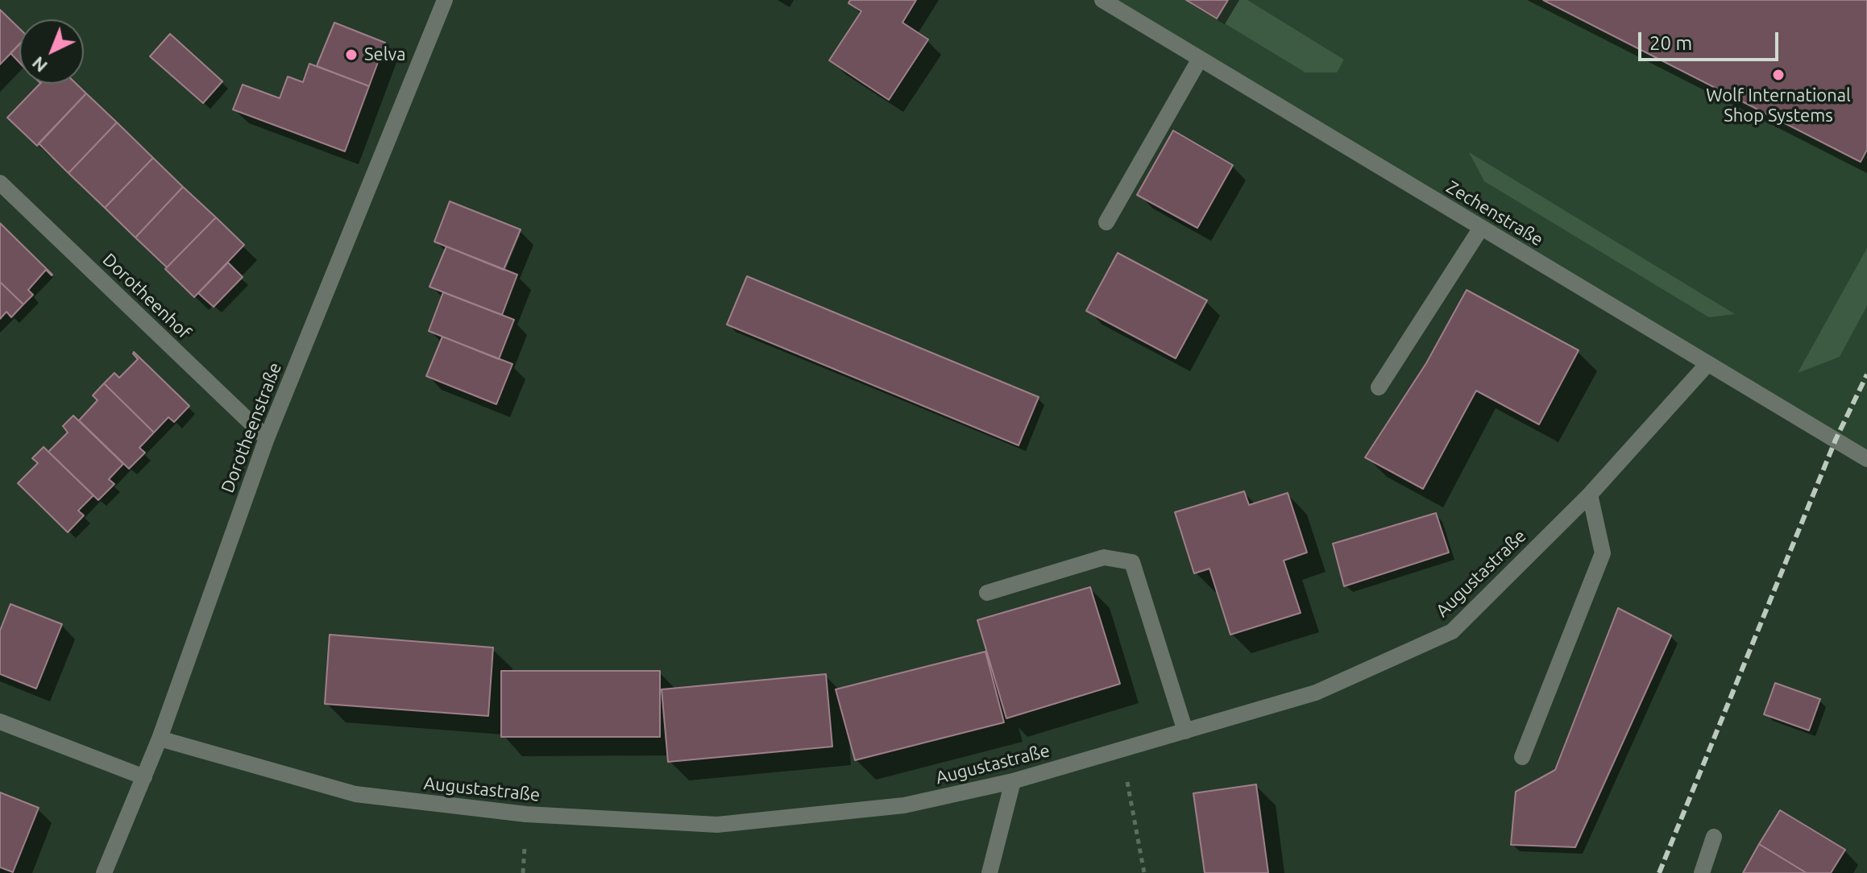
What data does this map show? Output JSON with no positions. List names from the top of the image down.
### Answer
{
  "streets": {
    "street": [
      "Zechenstraße",
      "Dorotheenhof",
      "Dorotheenstraße",
      "Augustastraße"
    ]
  },
  "crossings": [
    ["Zechenstraße", "Augustastraße"],
    ["Dorotheenhof", "Dorotheenstraße"],
    ["Dorotheenstraße", "Augustastraße"]
  ],
  "places": ["Selva", "Wolf International Shop Systems"],
  "scale_bar": "20 m",
  "north": "bottom left"
}
